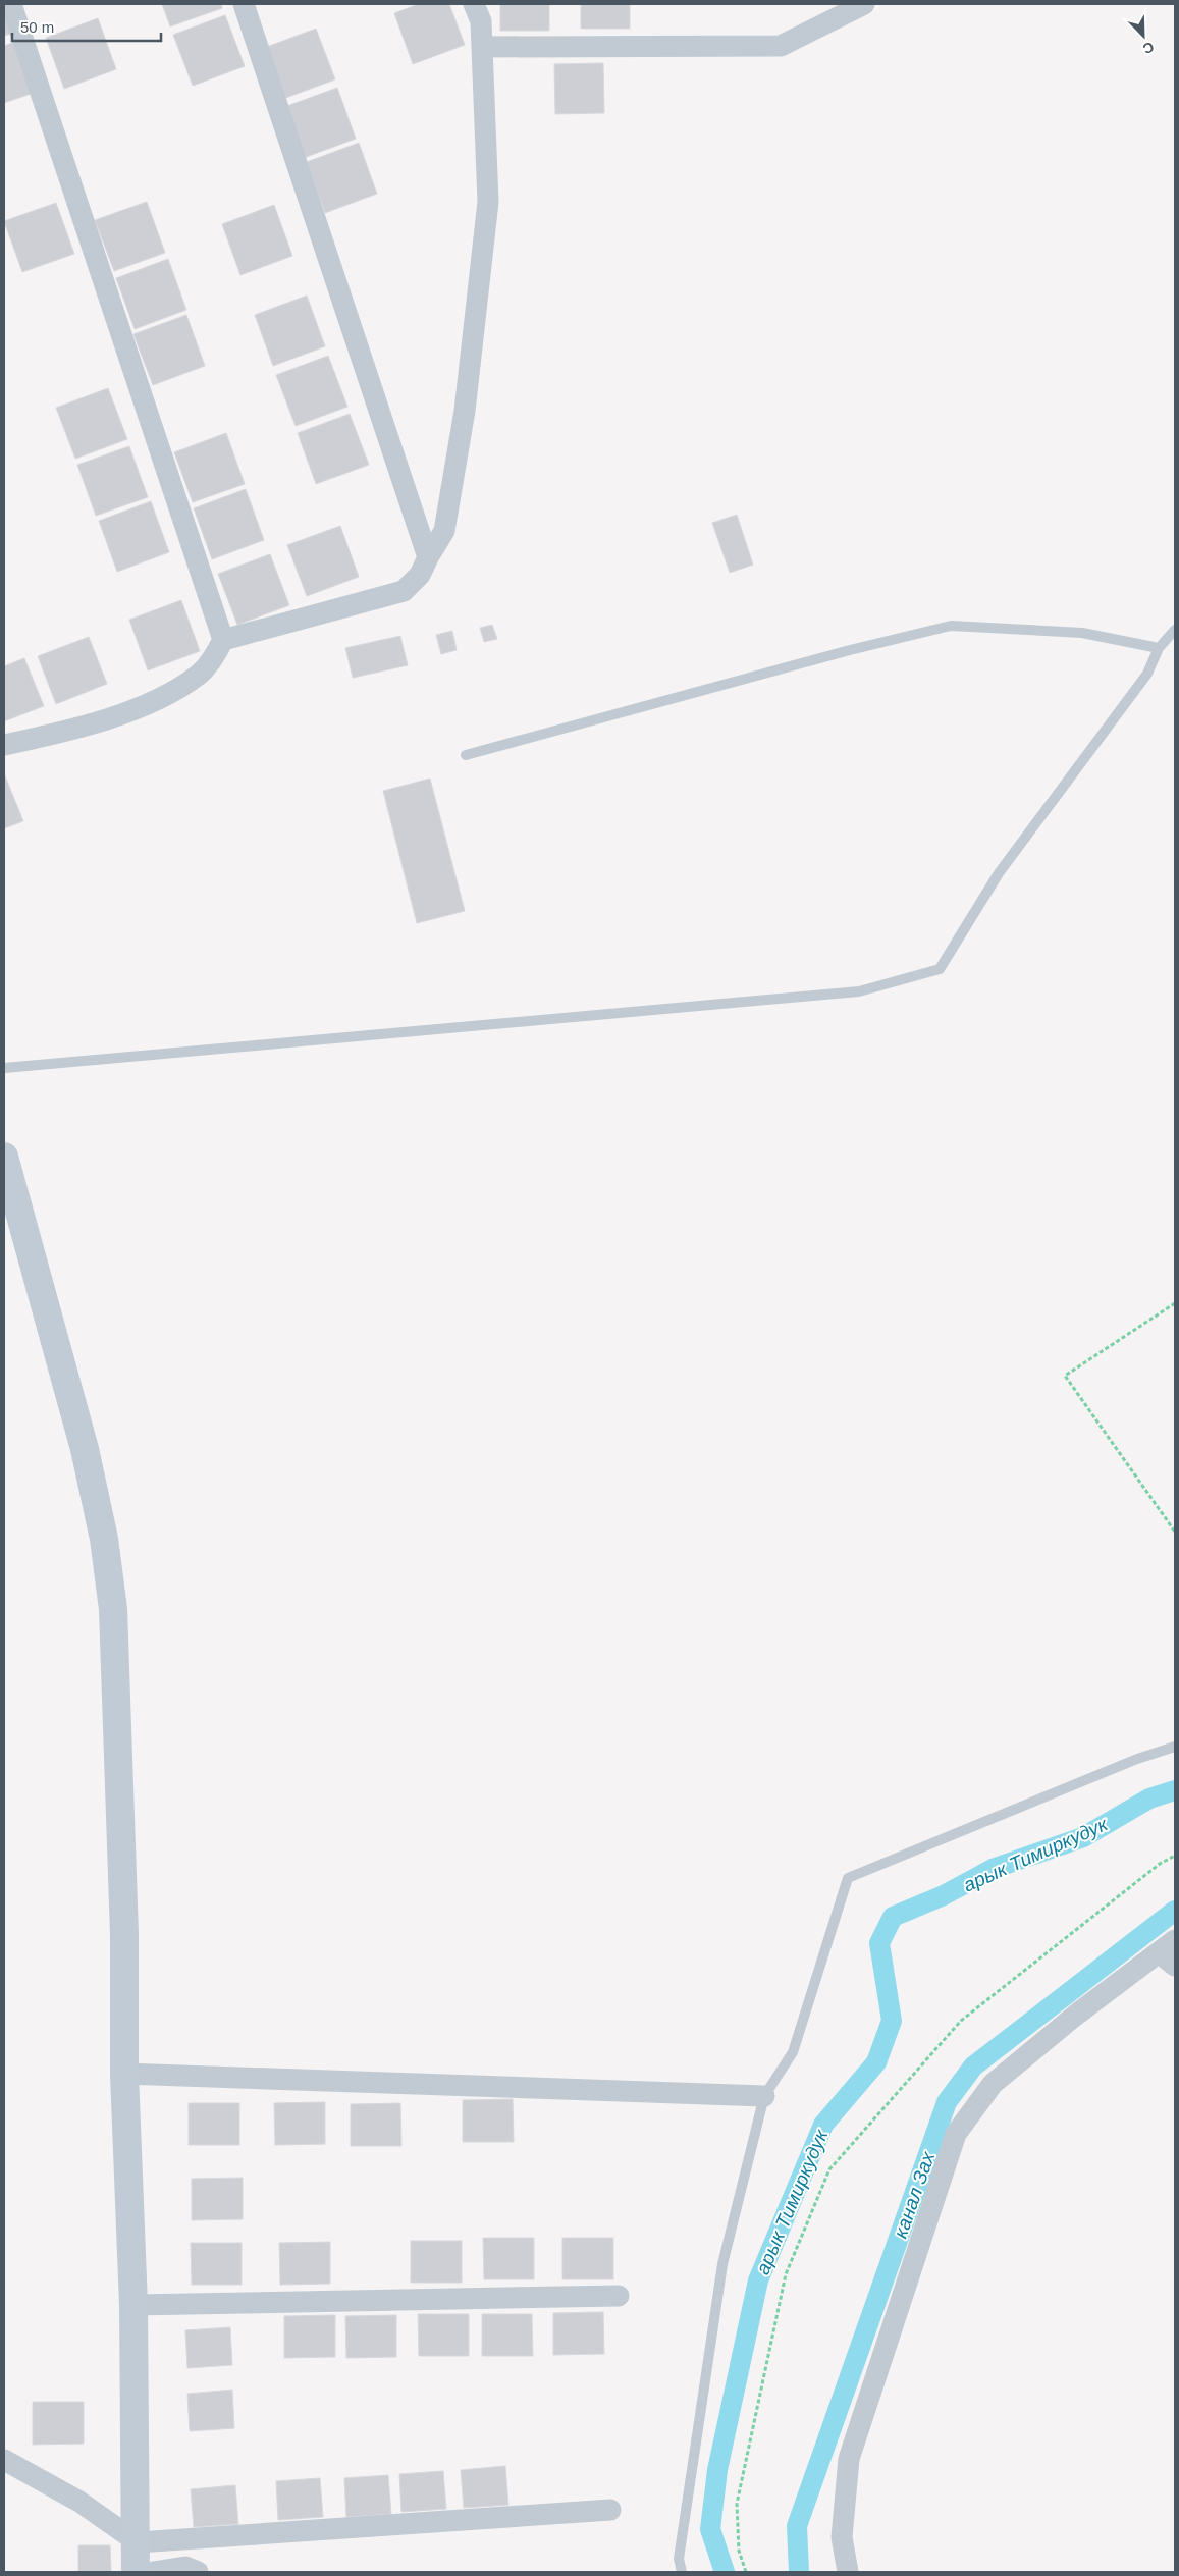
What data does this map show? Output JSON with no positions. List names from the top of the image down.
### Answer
{
  "water": ["арык Тимиркудук", "канал Зах"],
  "scale_bar": "50 m",
  "north": "bottom right"
}
